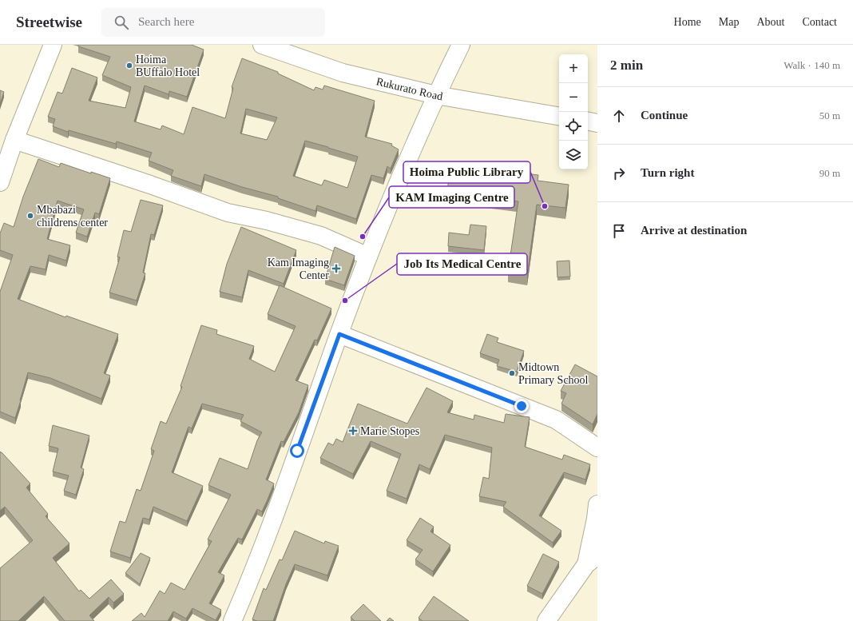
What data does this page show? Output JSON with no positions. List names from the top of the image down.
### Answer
{
  "streets": {
    "street": ["Rukurato Road"]
  },
  "places": {
    "other": [
      "Hoima BUffalo Hotel",
      "Hoima Public Library",
      "Mbabazi childrens center",
      "KAM Imaging Centre",
      "Job Its Medical Centre",
      "Midtown Primary School"
    ],
    "health": ["Kam Imaging Center", "Marie Stopes"]
  },
  "page": {
    "header": "Streetwise",
    "search": "Search here",
    "nav": [
      "Home",
      "Map",
      "About",
      "Contact"
    ],
    "heading": ["2 min", "Walk · 140 m"],
    "map_buttons": ["+", "−"],
    "list": [
      ["Continue", "50 m"],
      ["Turn right", "90 m"],
      "Arrive at destination"
    ]
  }
}
